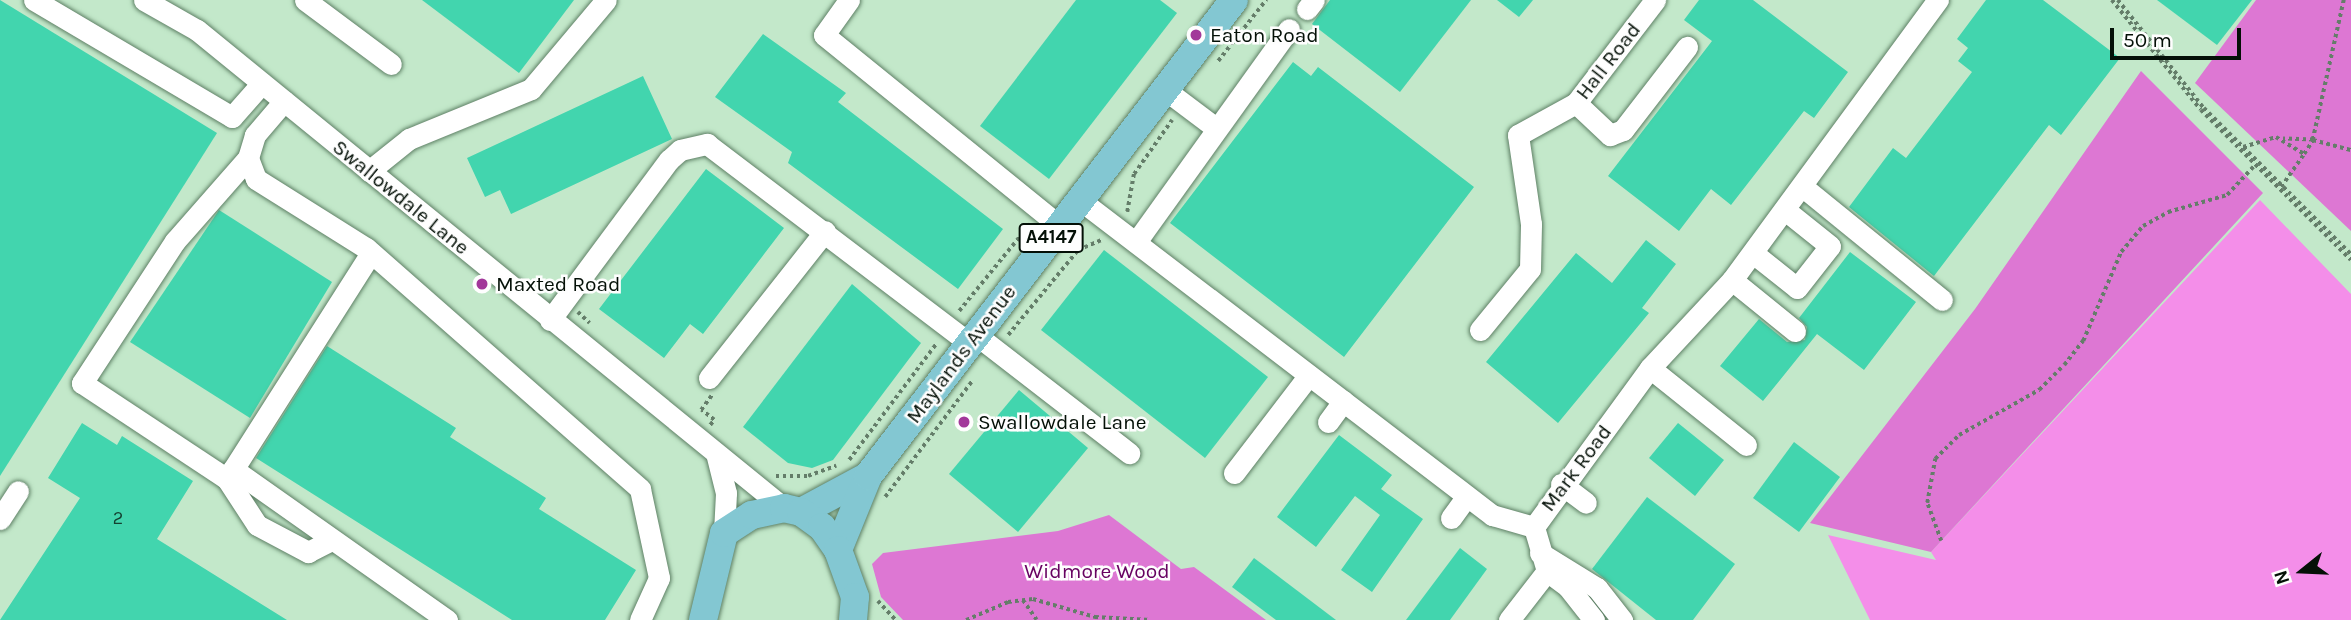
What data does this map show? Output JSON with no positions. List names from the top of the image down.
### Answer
{
  "streets": {
    "main road": ["A4147", "Maylands Avenue"],
    "street": ["Hall Road", "Swallowdale Lane", "Mark Road"]
  },
  "crossings": [
    ["Swallowdale Lane", "Maylands Avenue"],
    ["Maylands Avenue", "Mark Road"]
  ],
  "parks": ["Widmore Wood"],
  "places": ["Eaton Road", "Maxted Road", "Swallowdale Lane"],
  "house_numbers": ["2"],
  "scale_bar": "50 m",
  "north": "left"
}
